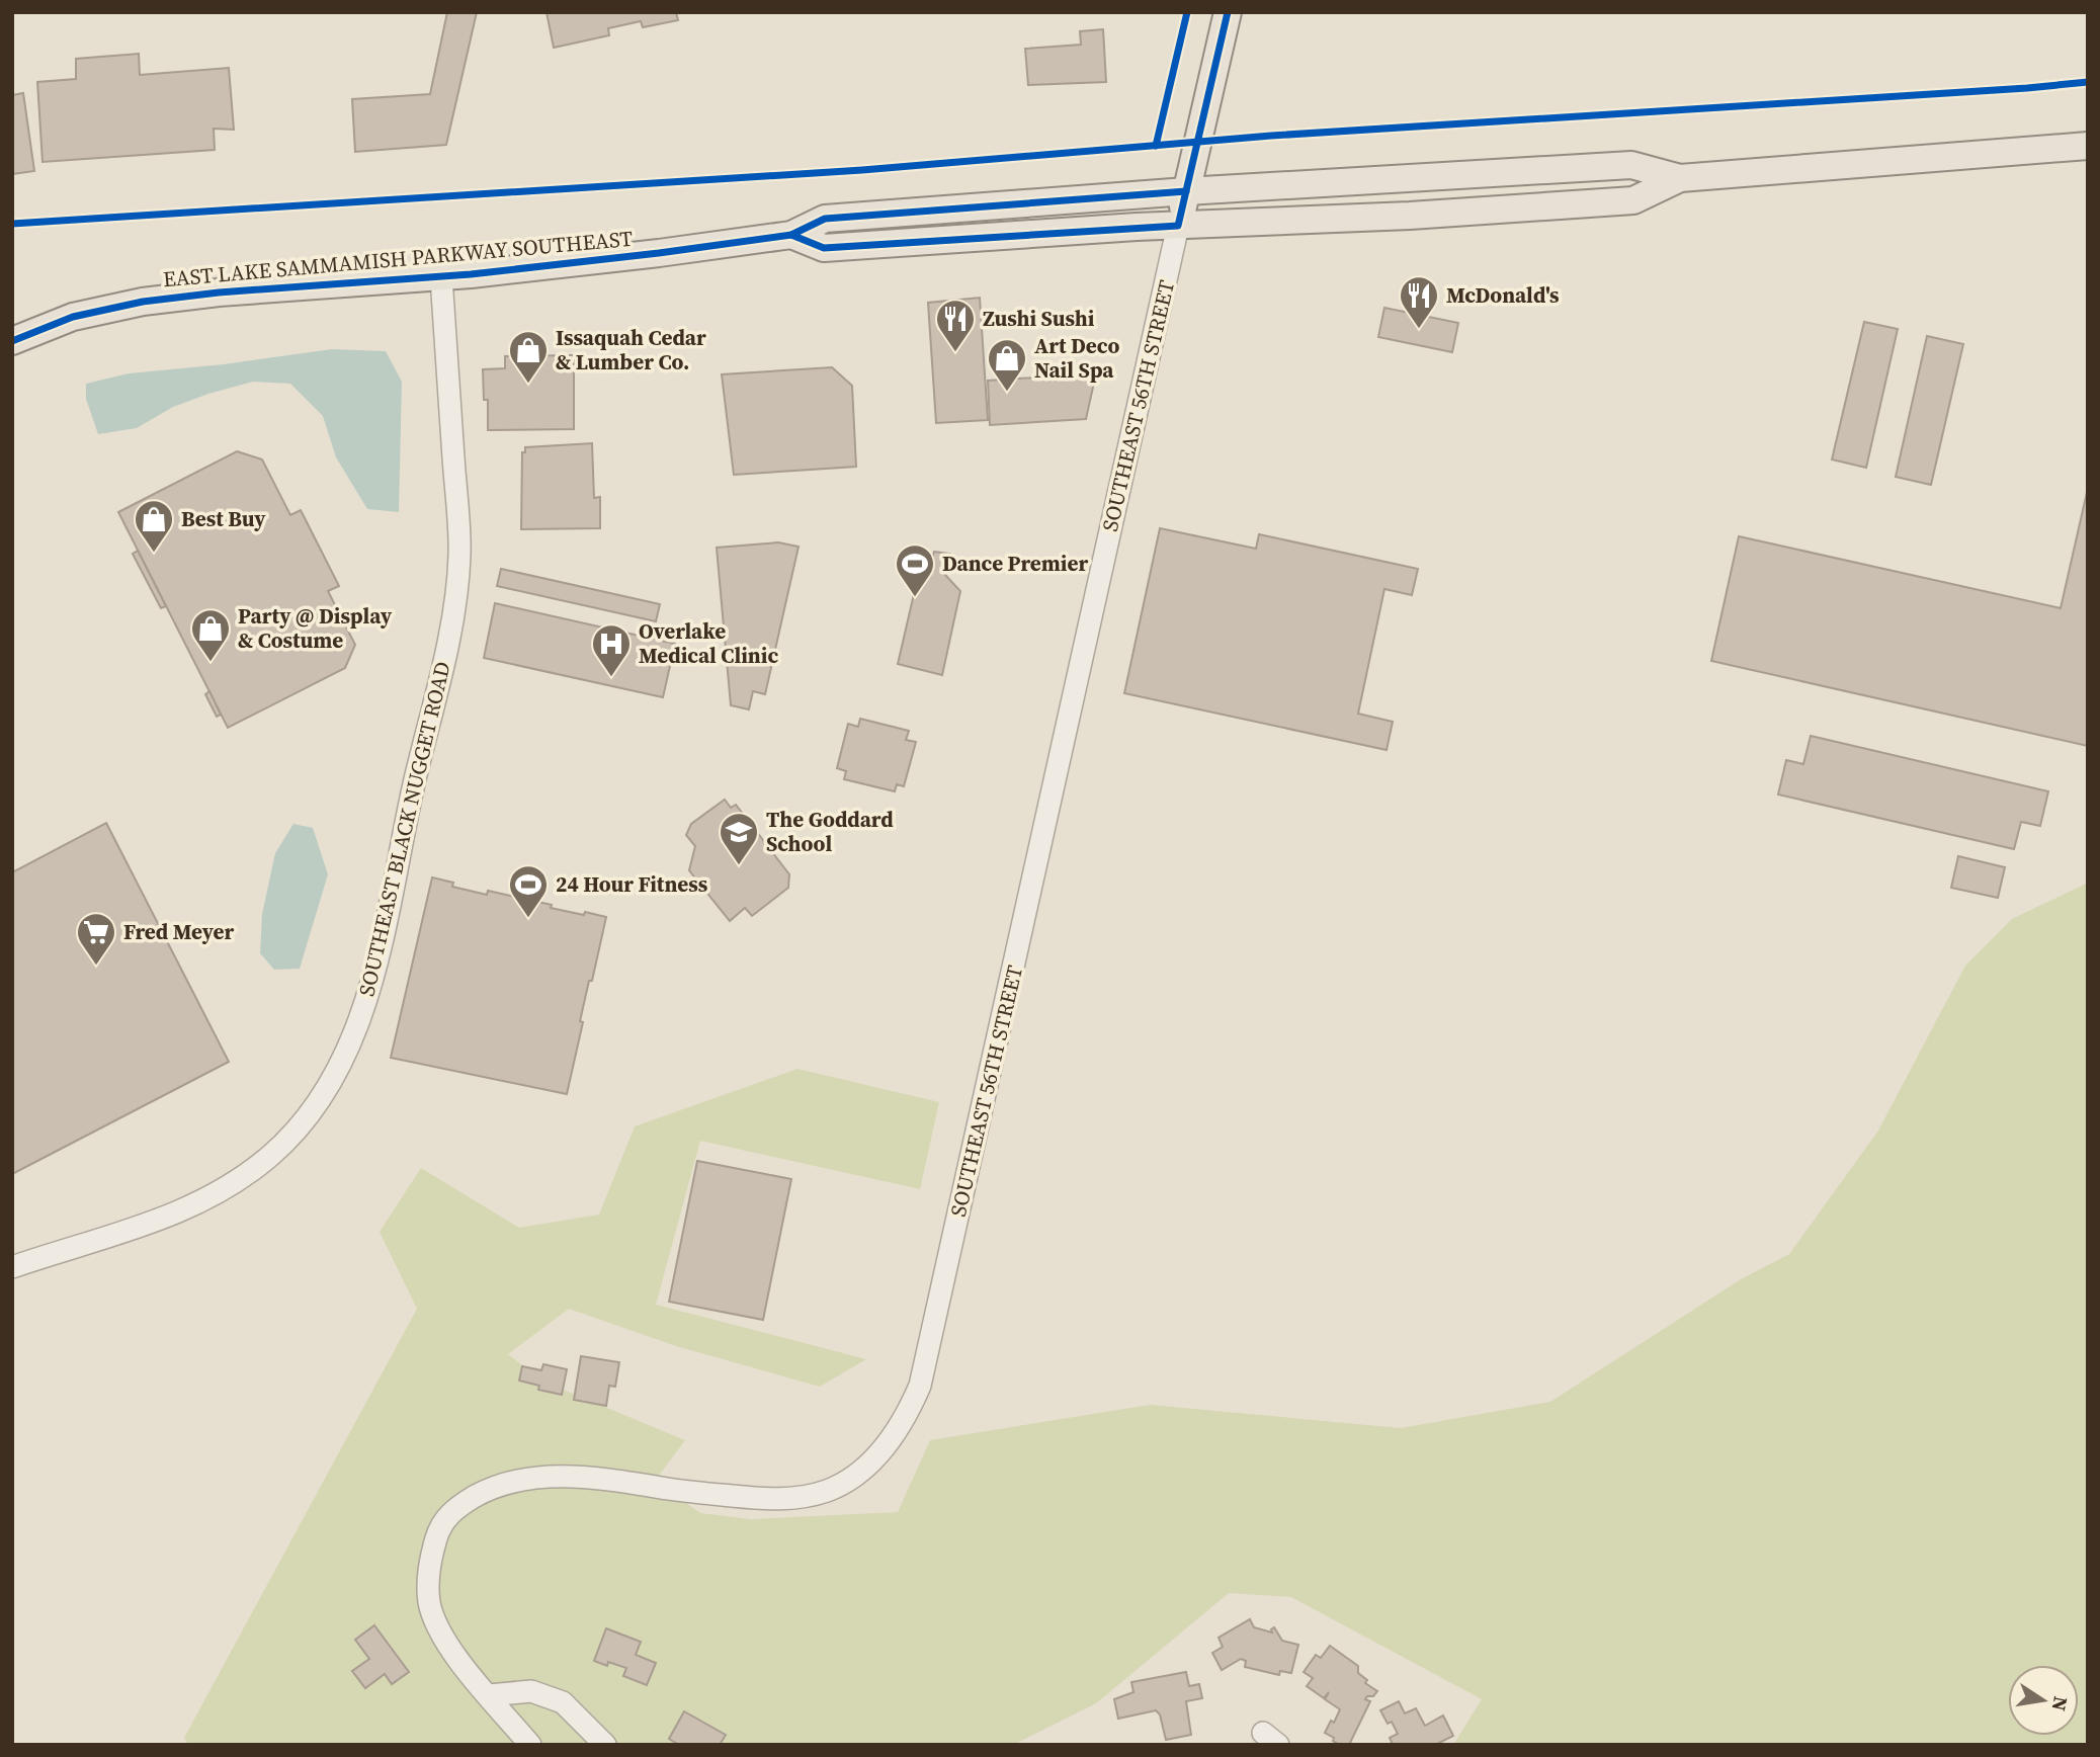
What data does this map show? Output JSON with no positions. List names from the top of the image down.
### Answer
{
  "streets": {
    "main road": ["EAST LAKE SAMMAMISH PARKWAY SOUTHEAST", "SOUTHEAST 56TH STREET"],
    "street": ["SOUTHEAST BLACK NUGGET ROAD"]
  },
  "crossings": [
    ["EAST LAKE SAMMAMISH PARKWAY SOUTHEAST", "SOUTHEAST 56TH STREET"],
    ["EAST LAKE SAMMAMISH PARKWAY SOUTHEAST", "SOUTHEAST BLACK NUGGET ROAD"]
  ],
  "places": {
    "restaurant": ["McDonald's", "Zushi Sushi"],
    "shop": [
      "Issaquah Cedar & Lumber Co.",
      "Art Deco Nail Spa",
      "Best Buy",
      "Party @ Display & Costume"
    ],
    "sports": ["Dance Premier", "24 Hour Fitness"],
    "hospital": ["Overlake Medical Clinic"],
    "school or university": ["The Goddard School"],
    "supermarket": ["Fred Meyer"]
  },
  "north": "right"
}
